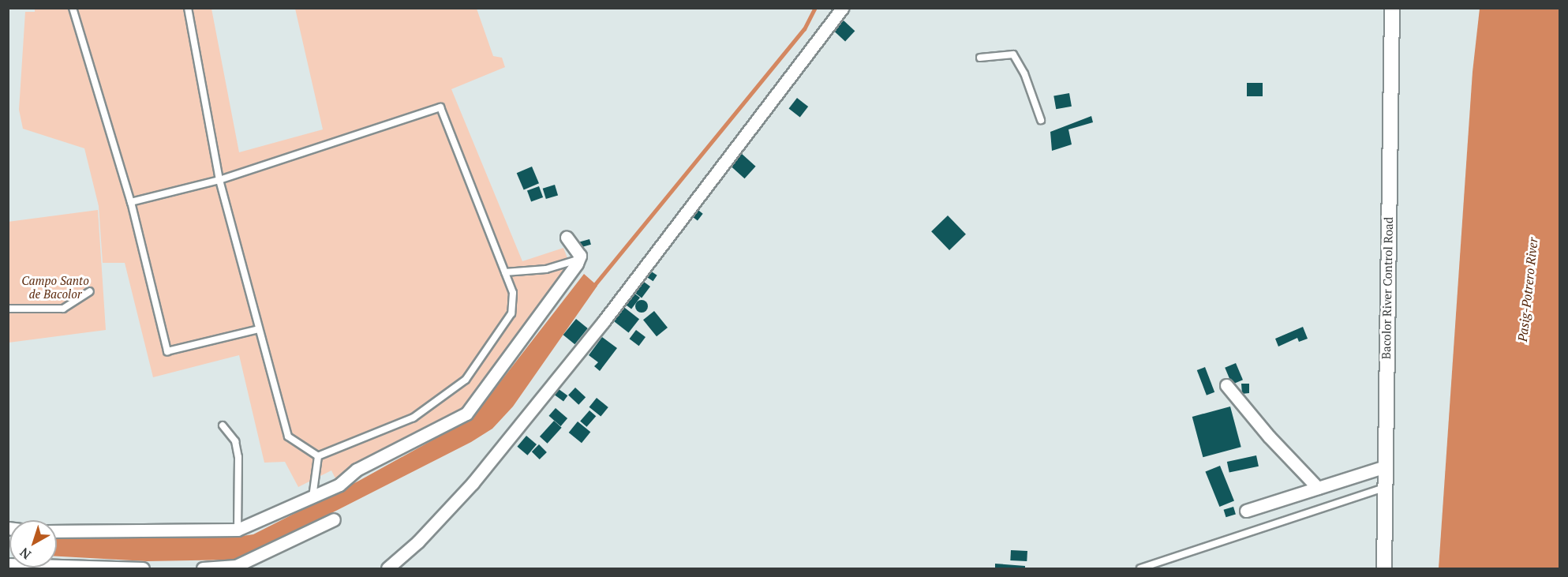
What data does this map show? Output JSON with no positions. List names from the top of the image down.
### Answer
{
  "streets": {
    "street": ["Bacolor River Control Road"]
  },
  "water": ["Pasig-Potrero River"],
  "parks": ["Campo Santo de Bacolor"],
  "north": "bottom left"
}
